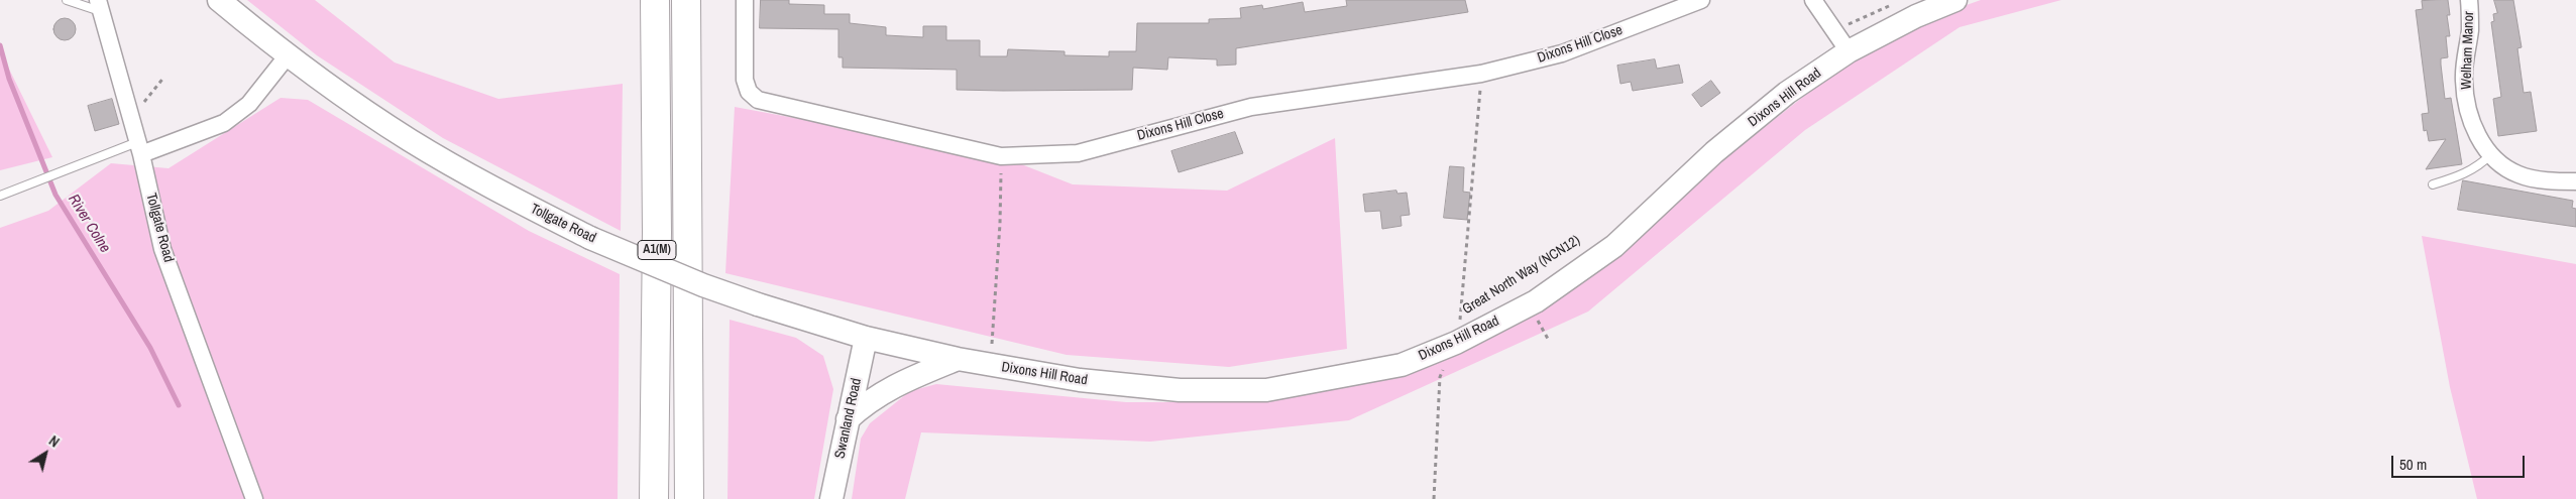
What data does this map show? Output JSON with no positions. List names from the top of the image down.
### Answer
{
  "streets": {
    "highway": ["A1(M)"],
    "street": [
      "Dixons Hill Close",
      "Welham Manor",
      "Dixons Hill Road",
      "Tollgate Road",
      "Swanland Road"
    ]
  },
  "crossings": [
    ["Dixons Hill Road", "Tollgate Road"],
    ["Dixons Hill Road", "Swanland Road"],
    ["Tollgate Road", "Swanland Road"]
  ],
  "water": ["River Colne"],
  "scale_bar": "50 m",
  "north": "top right"
}
